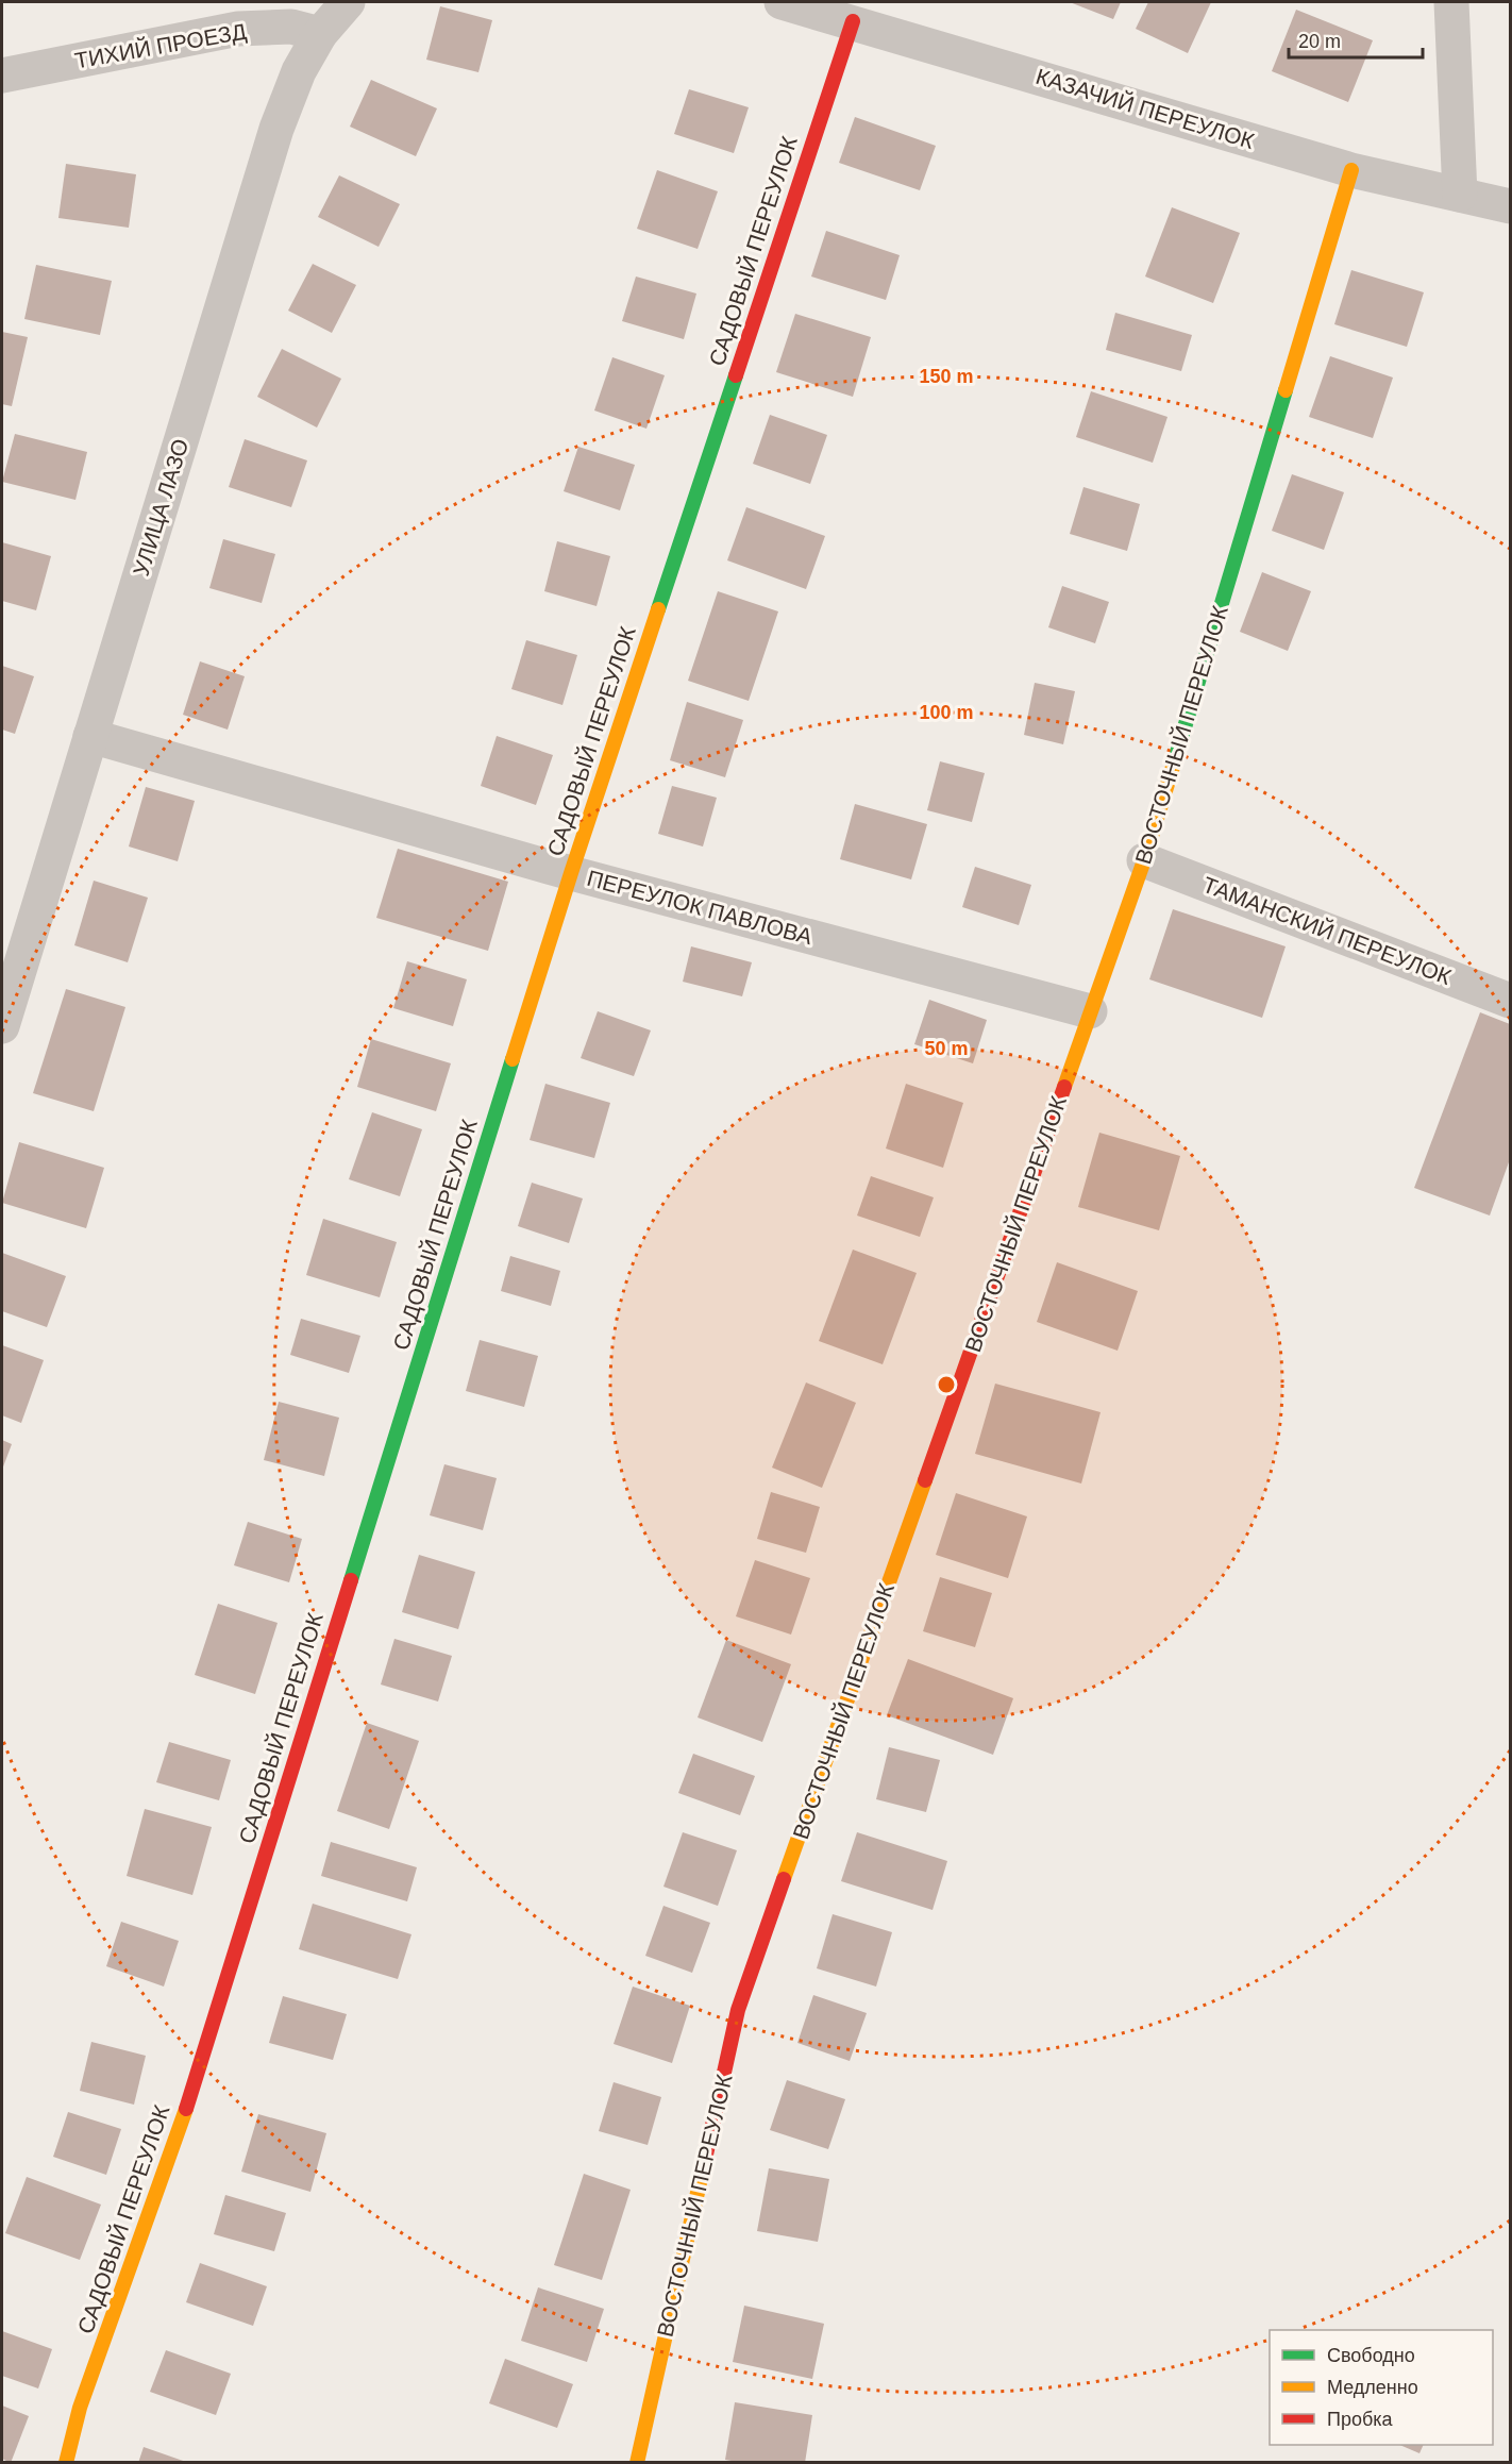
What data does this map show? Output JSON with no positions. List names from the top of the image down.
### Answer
{
  "streets": {
    "street": [
      "ТИХИЙ ПРОЕЗД",
      "КАЗАЧИЙ ПЕРЕУЛОК",
      "САДОВЫЙ ПЕРЕУЛОК",
      "УЛИЦА ЛАЗО",
      "ВОСТОЧНЫЙ ПЕРЕУЛОК",
      "ПЕРЕУЛОК ПАВЛОВА",
      "ТАМАНСКИЙ ПЕРЕУЛОК"
    ]
  },
  "crossings": [
    ["ТИХИЙ ПРОЕЗД", "УЛИЦА ЛАЗО"],
    ["КАЗАЧИЙ ПЕРЕУЛОК", "САДОВЫЙ ПЕРЕУЛОК"],
    ["КАЗАЧИЙ ПЕРЕУЛОК", "ВОСТОЧНЫЙ ПЕРЕУЛОК"],
    ["САДОВЫЙ ПЕРЕУЛОК", "ПЕРЕУЛОК ПАВЛОВА"],
    ["УЛИЦА ЛАЗО", "ПЕРЕУЛОК ПАВЛОВА"],
    ["ВОСТОЧНЫЙ ПЕРЕУЛОК", "ПЕРЕУЛОК ПАВЛОВА"],
    ["ВОСТОЧНЫЙ ПЕРЕУЛОК", "ТАМАНСКИЙ ПЕРЕУЛОК"]
  ],
  "legend": ["Свободно", "Медленно", "Пробка"],
  "scale_bar": "20 m",
  "rings": ["150 m", "100 m", "50 m"]
}
